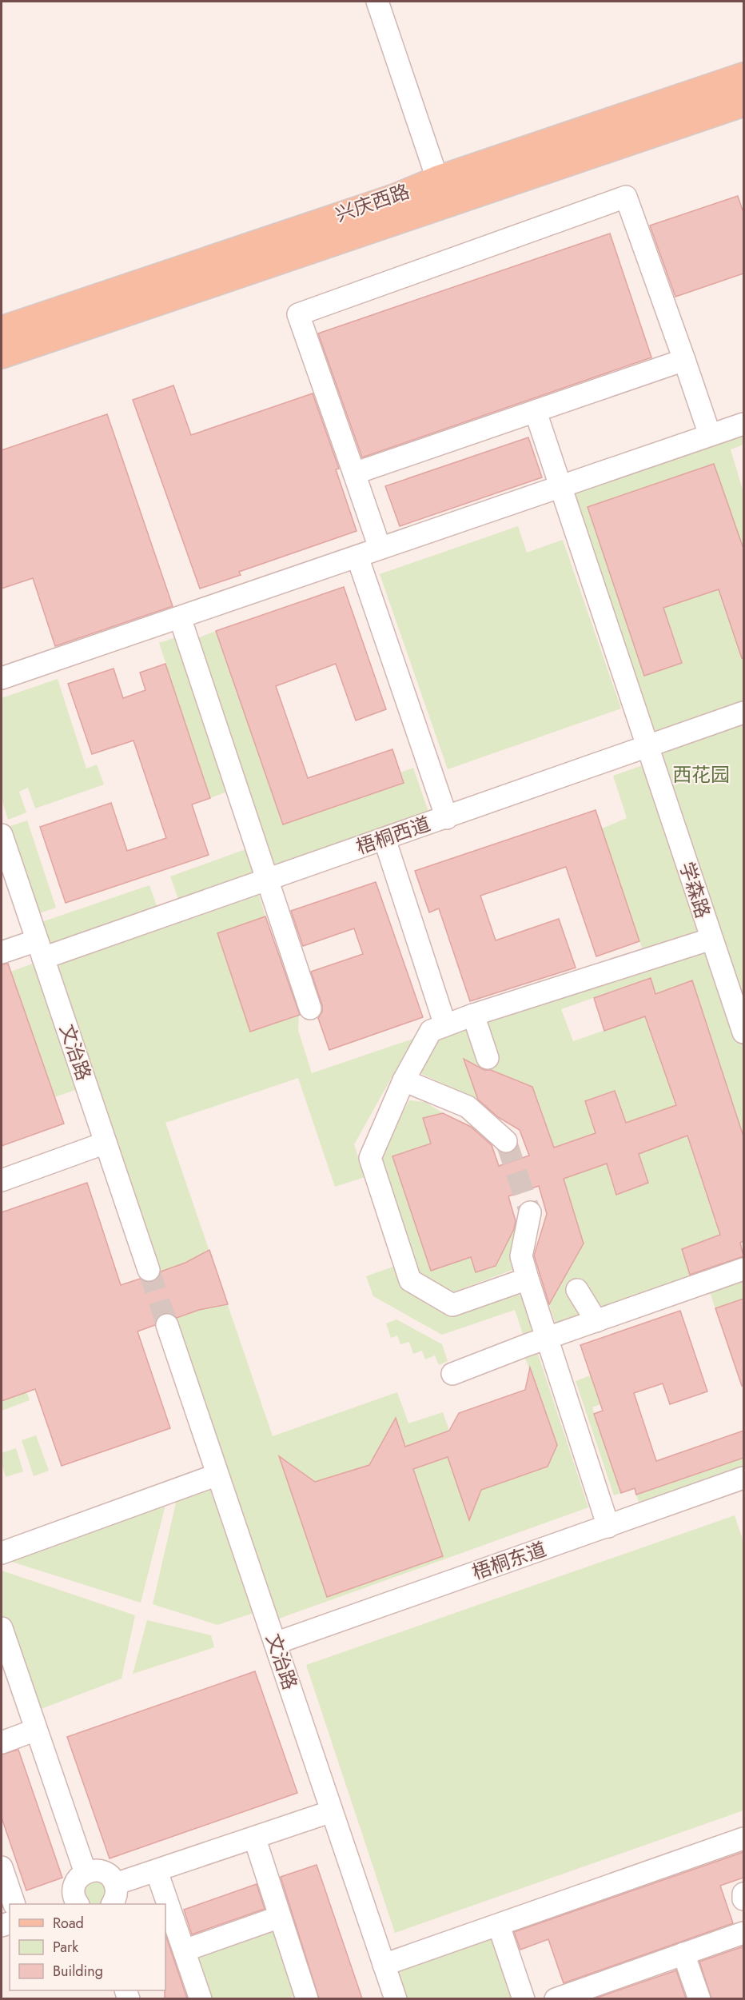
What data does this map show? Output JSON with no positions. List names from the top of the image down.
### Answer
{
  "streets": {
    "main road": ["兴庆西路"],
    "street": [
      "梧桐西道",
      "学森路",
      "文治路",
      "梧桐东道"
    ]
  },
  "crossings": [
    ["梧桐西道", "学森路"],
    ["梧桐西道", "文治路"],
    ["文治路", "梧桐东道"]
  ],
  "parks": ["西花园"],
  "legend": ["Road", "Park", "Building"]
}
